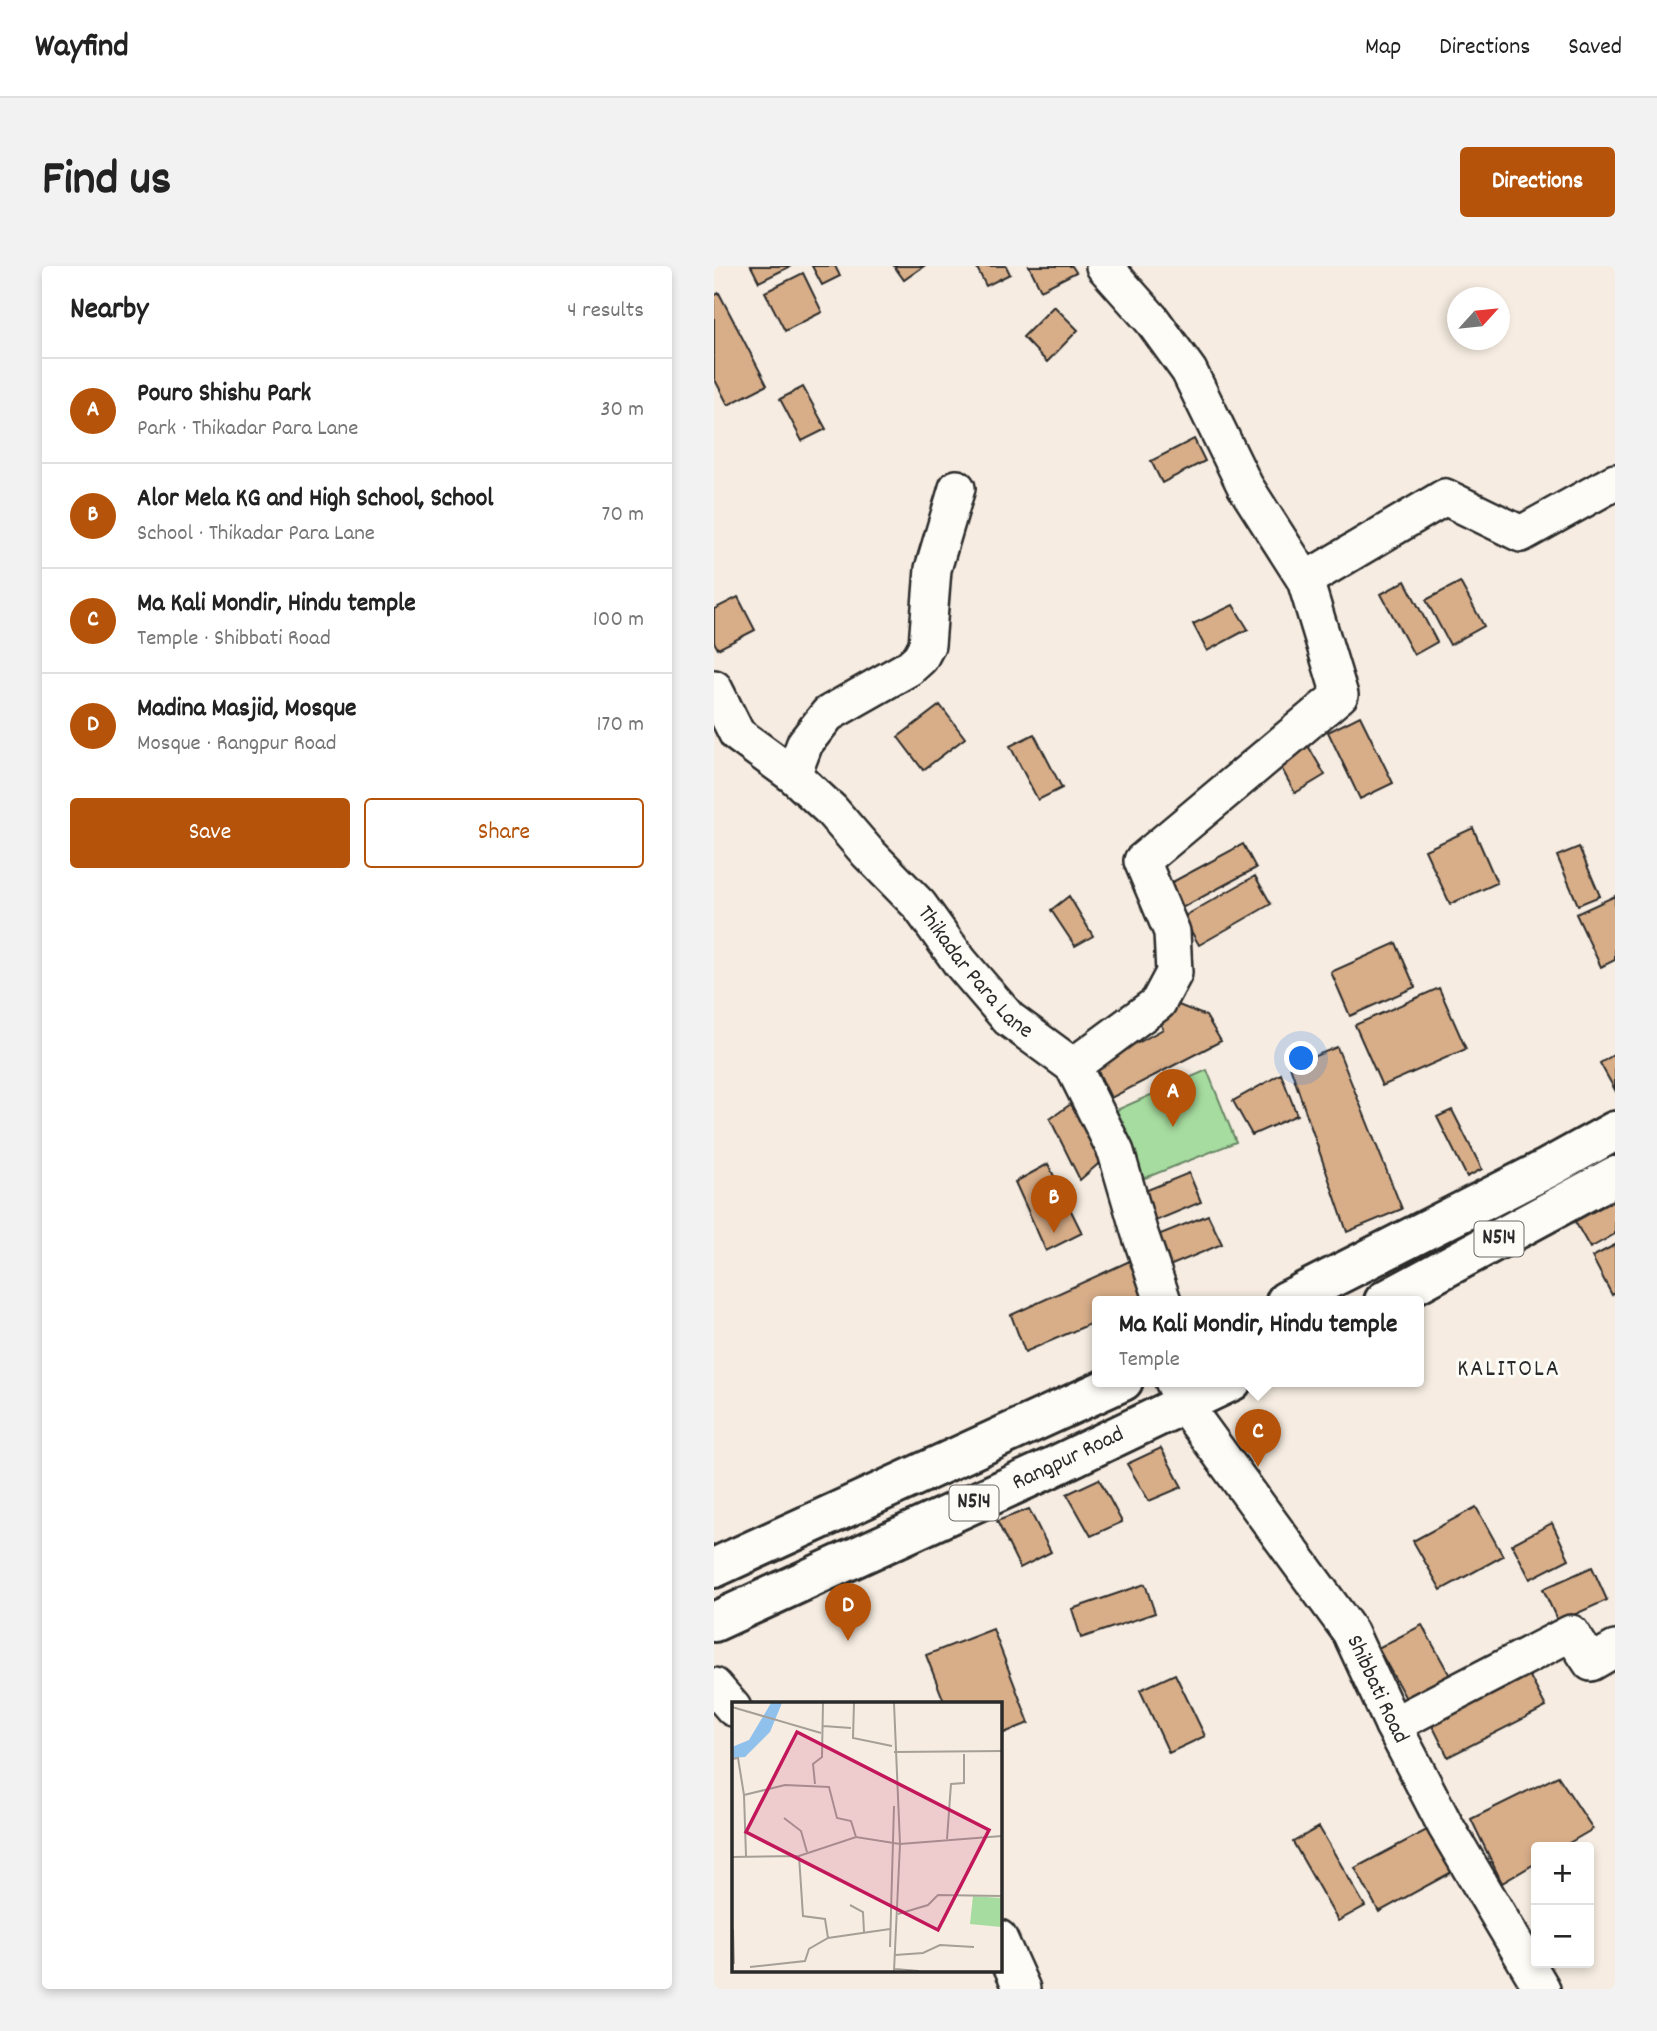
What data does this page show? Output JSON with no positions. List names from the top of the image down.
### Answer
{
  "streets": {
    "highway": ["N514", "Rangpur Road"],
    "street": ["Thikadar Para Lane", "Shibbati Road"]
  },
  "crossings": [
    ["Rangpur Road", "Shibbati Road"]
  ],
  "districts": ["KALITOLA"],
  "north": "top right",
  "page": {
    "header": "Wayfind",
    "nav": ["Map", "Directions", "Saved"],
    "title": "Find us",
    "buttons": [
      "Directions",
      ["Save", "Share"]
    ],
    "heading": ["Nearby", "4 results"],
    "list": [
      {
        "mark": "A",
        "name": "Pouro Shishu Park",
        "note": "Park · Thikadar Para Lane",
        "value": "30 m"
      },
      {
        "mark": "B",
        "name": "Alor Mela KG and High School, School",
        "note": "School · Thikadar Para Lane",
        "value": "70 m"
      },
      {
        "mark": "C",
        "name": "Ma Kali Mondir, Hindu temple",
        "note": "Temple · Shibbati Road",
        "value": "100 m"
      },
      {
        "mark": "D",
        "name": "Madina Masjid, Mosque",
        "note": "Mosque · Rangpur Road",
        "value": "170 m"
      }
    ],
    "pins": [
      "A",
      "B",
      "C",
      "D"
    ],
    "popup": ["Ma Kali Mondir, Hindu temple", "Temple"],
    "map_buttons": ["+", "−"]
  }
}
